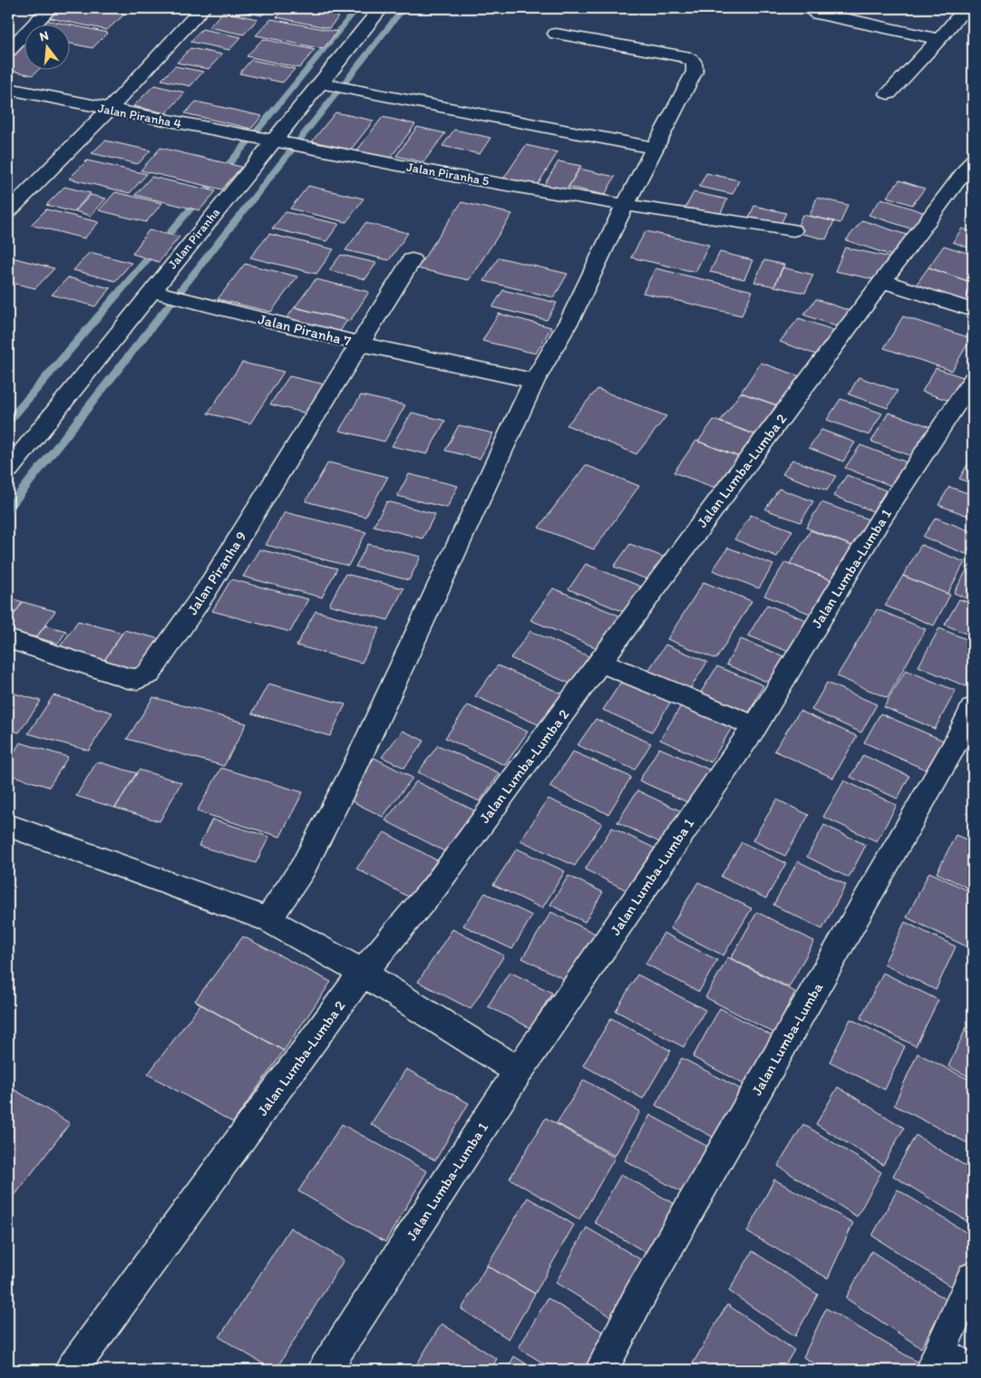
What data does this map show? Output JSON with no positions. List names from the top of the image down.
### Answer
{
  "streets": {
    "street": [
      "Jalan Piranha 4",
      "Jalan Piranha 5",
      "Jalan Piranha",
      "Jalan Piranha 7",
      "Jalan Lumba-Lumba 2",
      "Jalan Lumba-Lumba 1",
      "Jalan Piranha 9",
      "Jalan Lumba-Lumba"
    ]
  },
  "crossings": [
    ["Jalan Piranha 4", "Jalan Piranha 5"],
    ["Jalan Piranha 4", "Jalan Piranha"],
    ["Jalan Piranha 5", "Jalan Piranha"],
    ["Jalan Piranha", "Jalan Piranha 7"],
    ["Jalan Piranha 7", "Jalan Piranha 9"]
  ],
  "north": "top"
}
